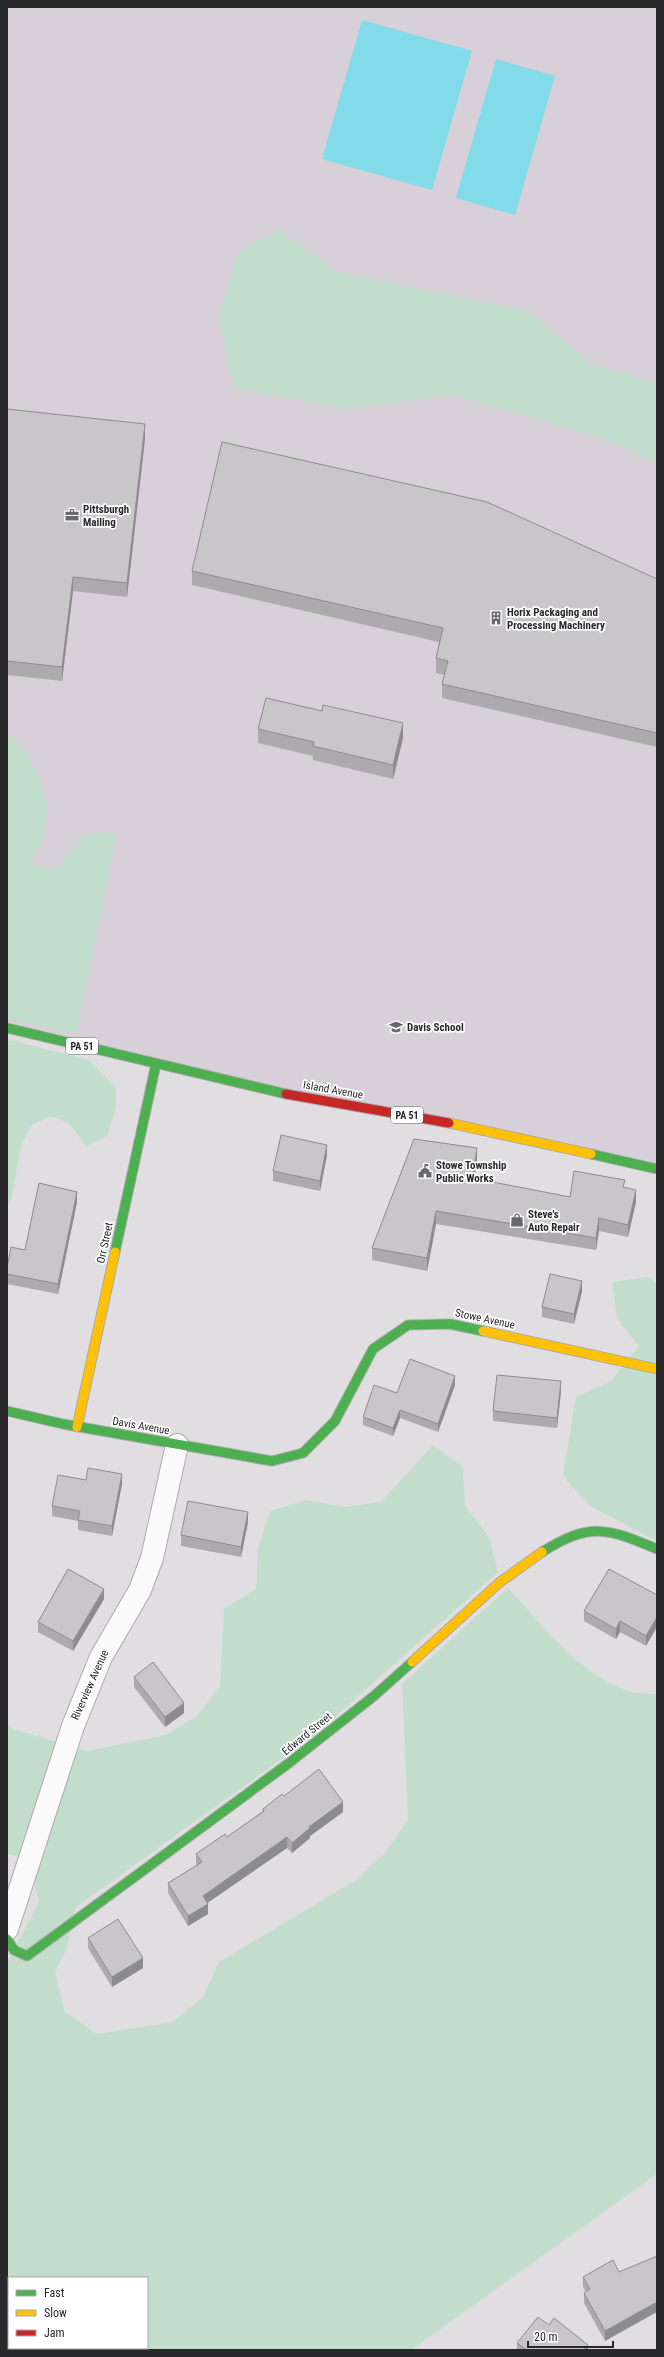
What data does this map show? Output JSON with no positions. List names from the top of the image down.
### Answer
{
  "streets": {
    "street": [
      "PA 51",
      "Island Avenue",
      "Orr Street",
      "Stowe Avenue",
      "Davis Avenue",
      "Riverview Avenue",
      "Edward Street"
    ]
  },
  "crossings": [
    ["Island Avenue", "Orr Street"],
    ["Orr Street", "Davis Avenue"],
    ["Stowe Avenue", "Davis Avenue"],
    ["Davis Avenue", "Riverview Avenue"]
  ],
  "places": {
    "office": ["Pittsburgh Mailing"],
    "building": ["Horix Packaging and Processing Machinery"],
    "school or university": ["Davis School"],
    "public building": ["Stowe Township Public Works"],
    "shop": ["Steve's Auto Repair"]
  },
  "legend": ["Fast", "Slow", "Jam"],
  "scale_bar": "20 m"
}
